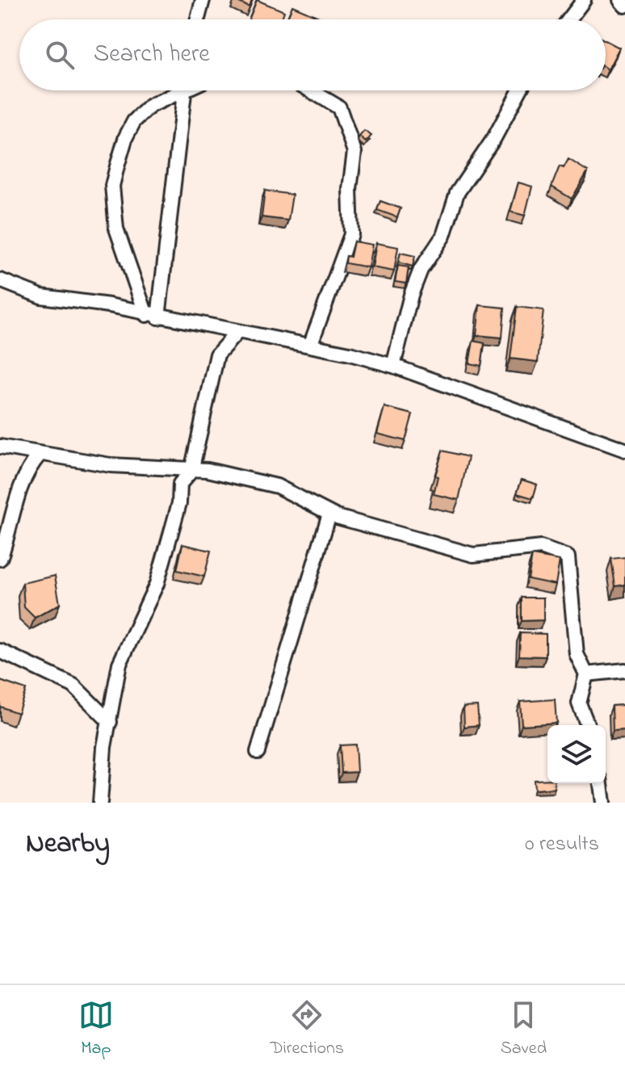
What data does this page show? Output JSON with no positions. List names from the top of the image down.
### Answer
{
  "page": {
    "search": "Search here",
    "heading": ["Nearby", "0 results"],
    "nav": ["Map", "Directions", "Saved"]
  }
}
